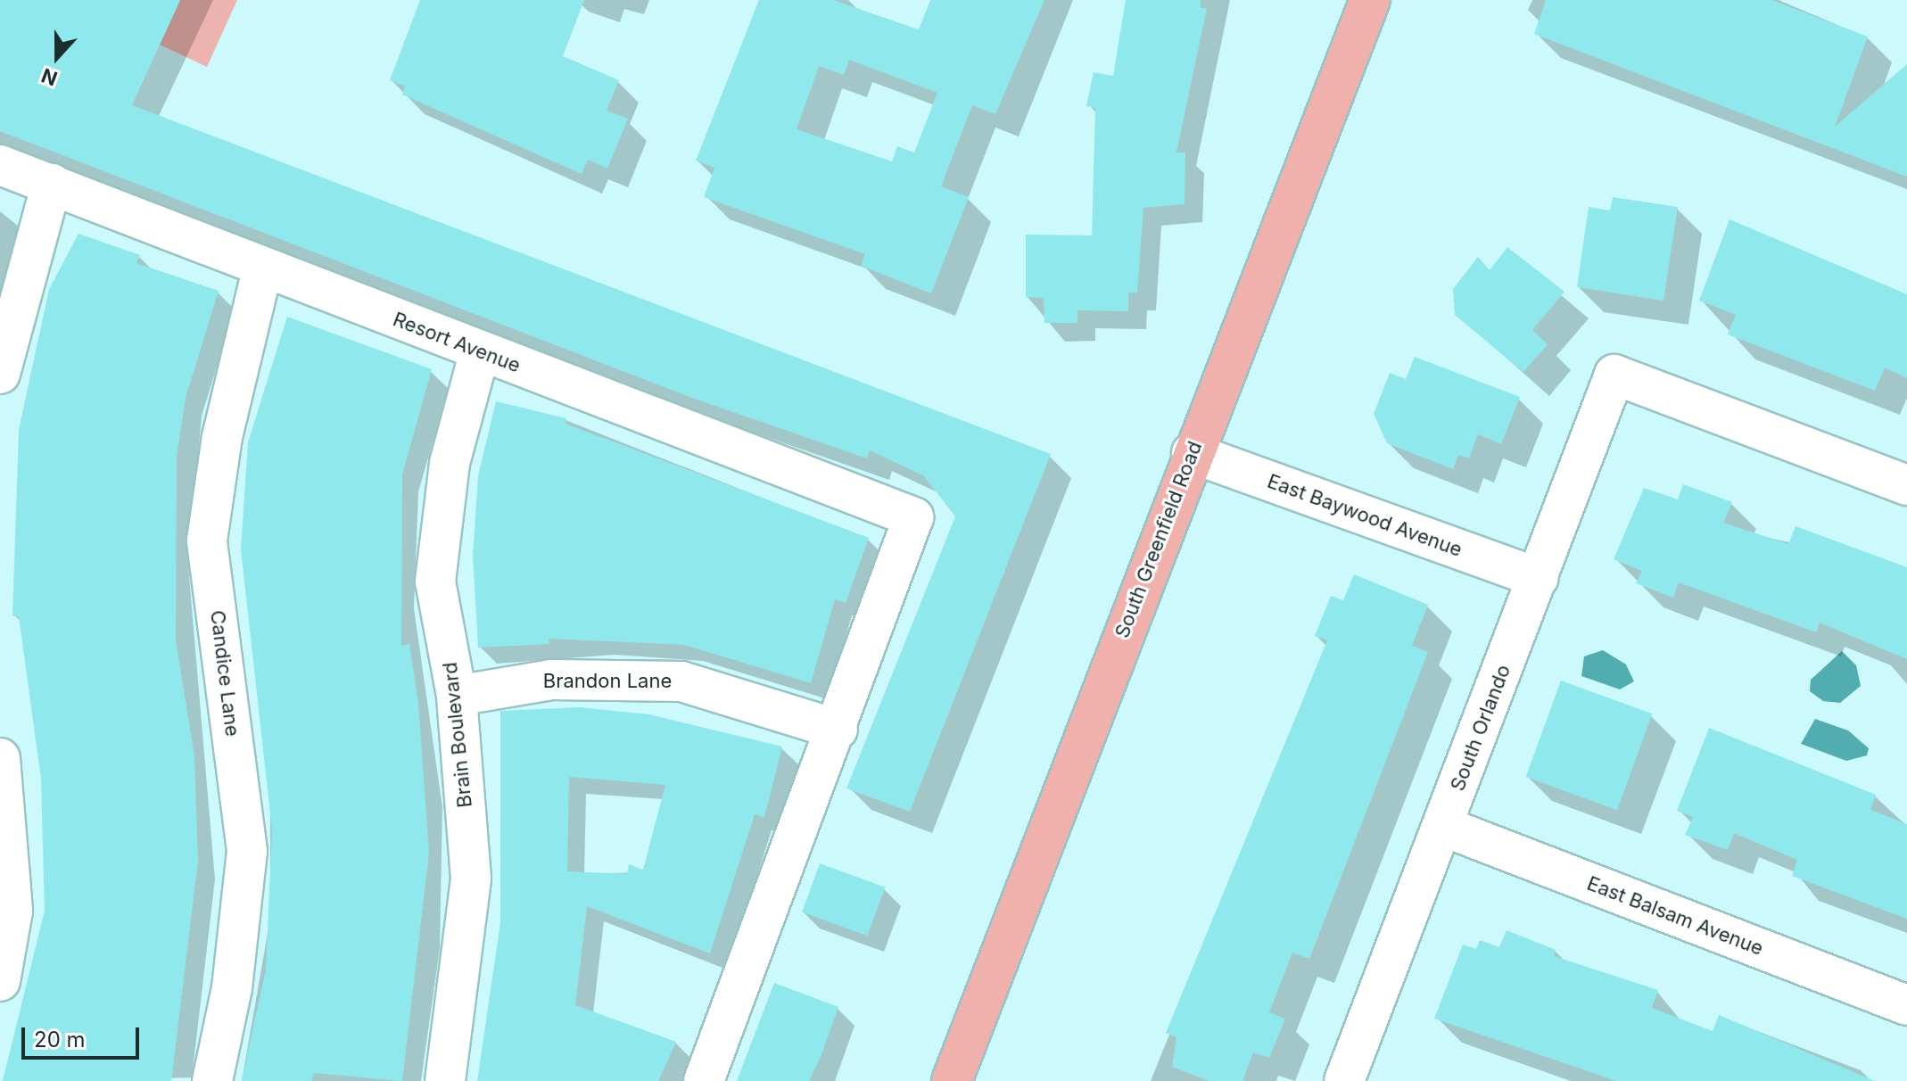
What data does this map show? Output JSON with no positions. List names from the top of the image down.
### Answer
{
  "streets": {
    "main road": ["South Greenfield Road"],
    "street": [
      "Resort Avenue",
      "East Baywood Avenue",
      "Candice Lane",
      "Brandon Lane",
      "South Orlando",
      "Brain Boulevard",
      "East Balsam Avenue"
    ]
  },
  "crossings": [
    ["Resort Avenue", "Candice Lane"],
    ["Resort Avenue", "Brandon Lane"],
    ["Resort Avenue", "Brain Boulevard"],
    ["East Baywood Avenue", "South Greenfield Road"],
    ["East Baywood Avenue", "South Orlando"],
    ["Brandon Lane", "Brain Boulevard"],
    ["South Orlando", "East Balsam Avenue"]
  ],
  "scale_bar": "20 m",
  "north": "bottom"
}
